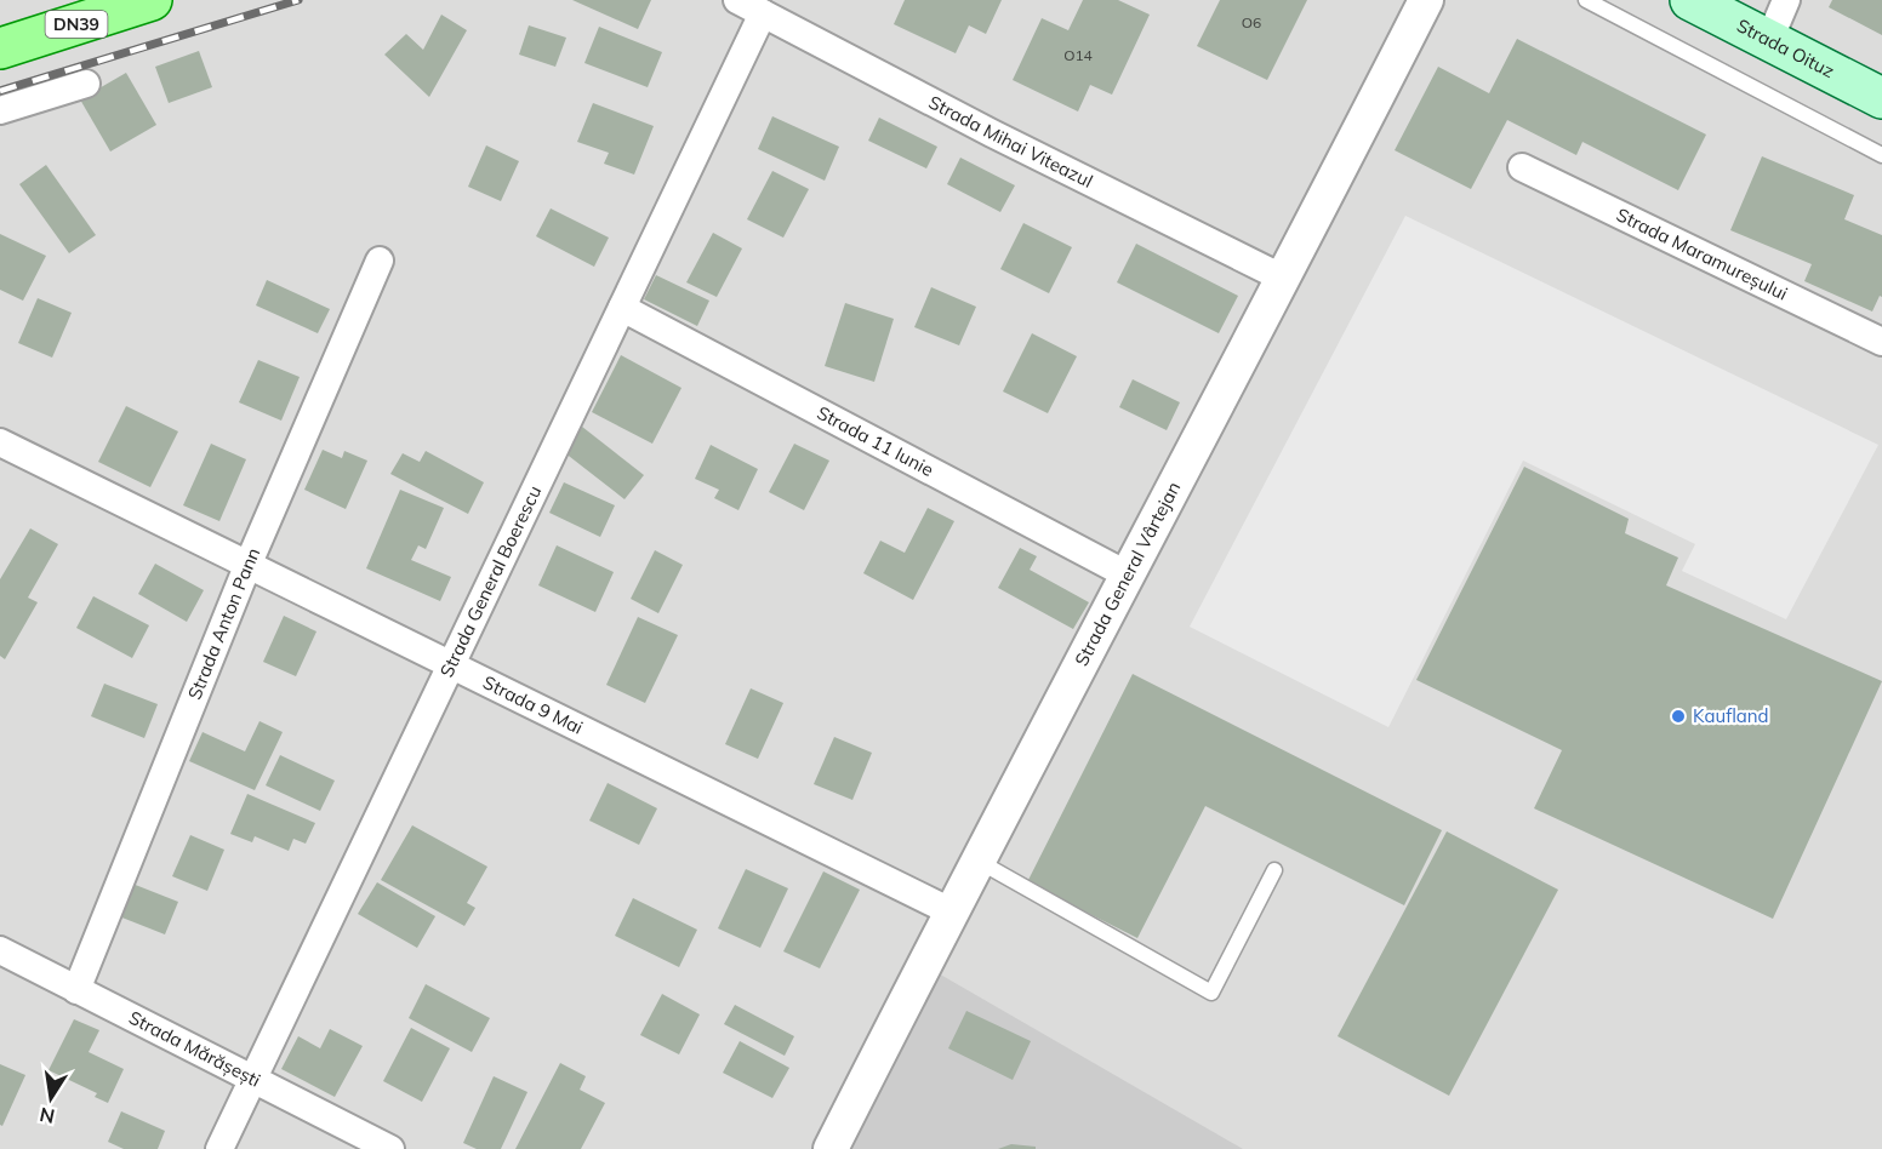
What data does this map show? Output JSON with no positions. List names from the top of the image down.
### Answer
{
  "streets": {
    "main road": ["DN39", "Strada Oituz"],
    "street": [
      "Strada Mihai Viteazul",
      "Strada Maramureșului",
      "Strada 11 Iunie",
      "Strada General Vârtejan",
      "Strada General Boerescu",
      "Strada Anton Pann",
      "Strada 9 Mai",
      "Strada Mărășești"
    ]
  },
  "crossings": [
    ["Strada Mihai Viteazul", "Strada General Vârtejan"],
    ["Strada Mihai Viteazul", "Strada General Boerescu"],
    ["Strada 11 Iunie", "Strada General Vârtejan"],
    ["Strada 11 Iunie", "Strada General Boerescu"],
    ["Strada General Vârtejan", "Strada 9 Mai"],
    ["Strada General Boerescu", "Strada 9 Mai"],
    ["Strada General Boerescu", "Strada Mărășești"],
    ["Strada Anton Pann", "Strada 9 Mai"],
    ["Strada Anton Pann", "Strada Mărășești"]
  ],
  "places": ["Kaufland"],
  "house_numbers": ["O6", "O14"],
  "north": "bottom"
}
